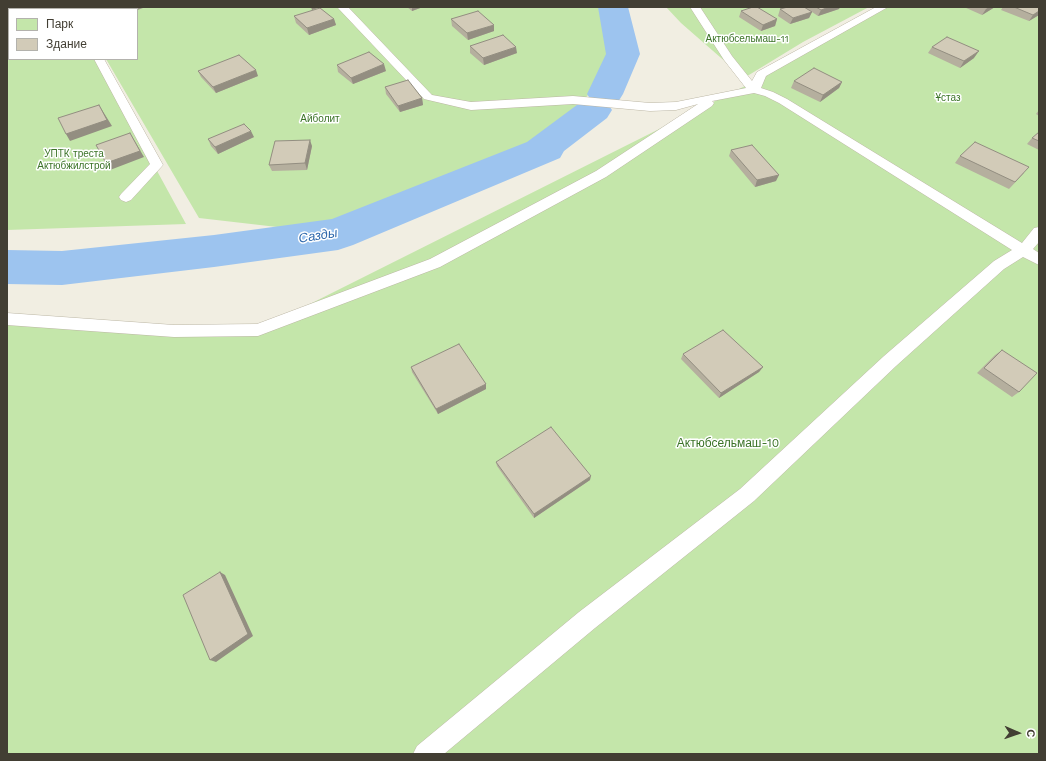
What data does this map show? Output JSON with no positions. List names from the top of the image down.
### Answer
{
  "water": ["Сазды"],
  "parks": [
    "Актюбсельмаш-11",
    "Ұстаз",
    "Айболит",
    "УПТК треста Актюбжилстрой",
    "Актюбсельмаш-10"
  ],
  "legend": ["Парк", "Здание"],
  "north": "right"
}
